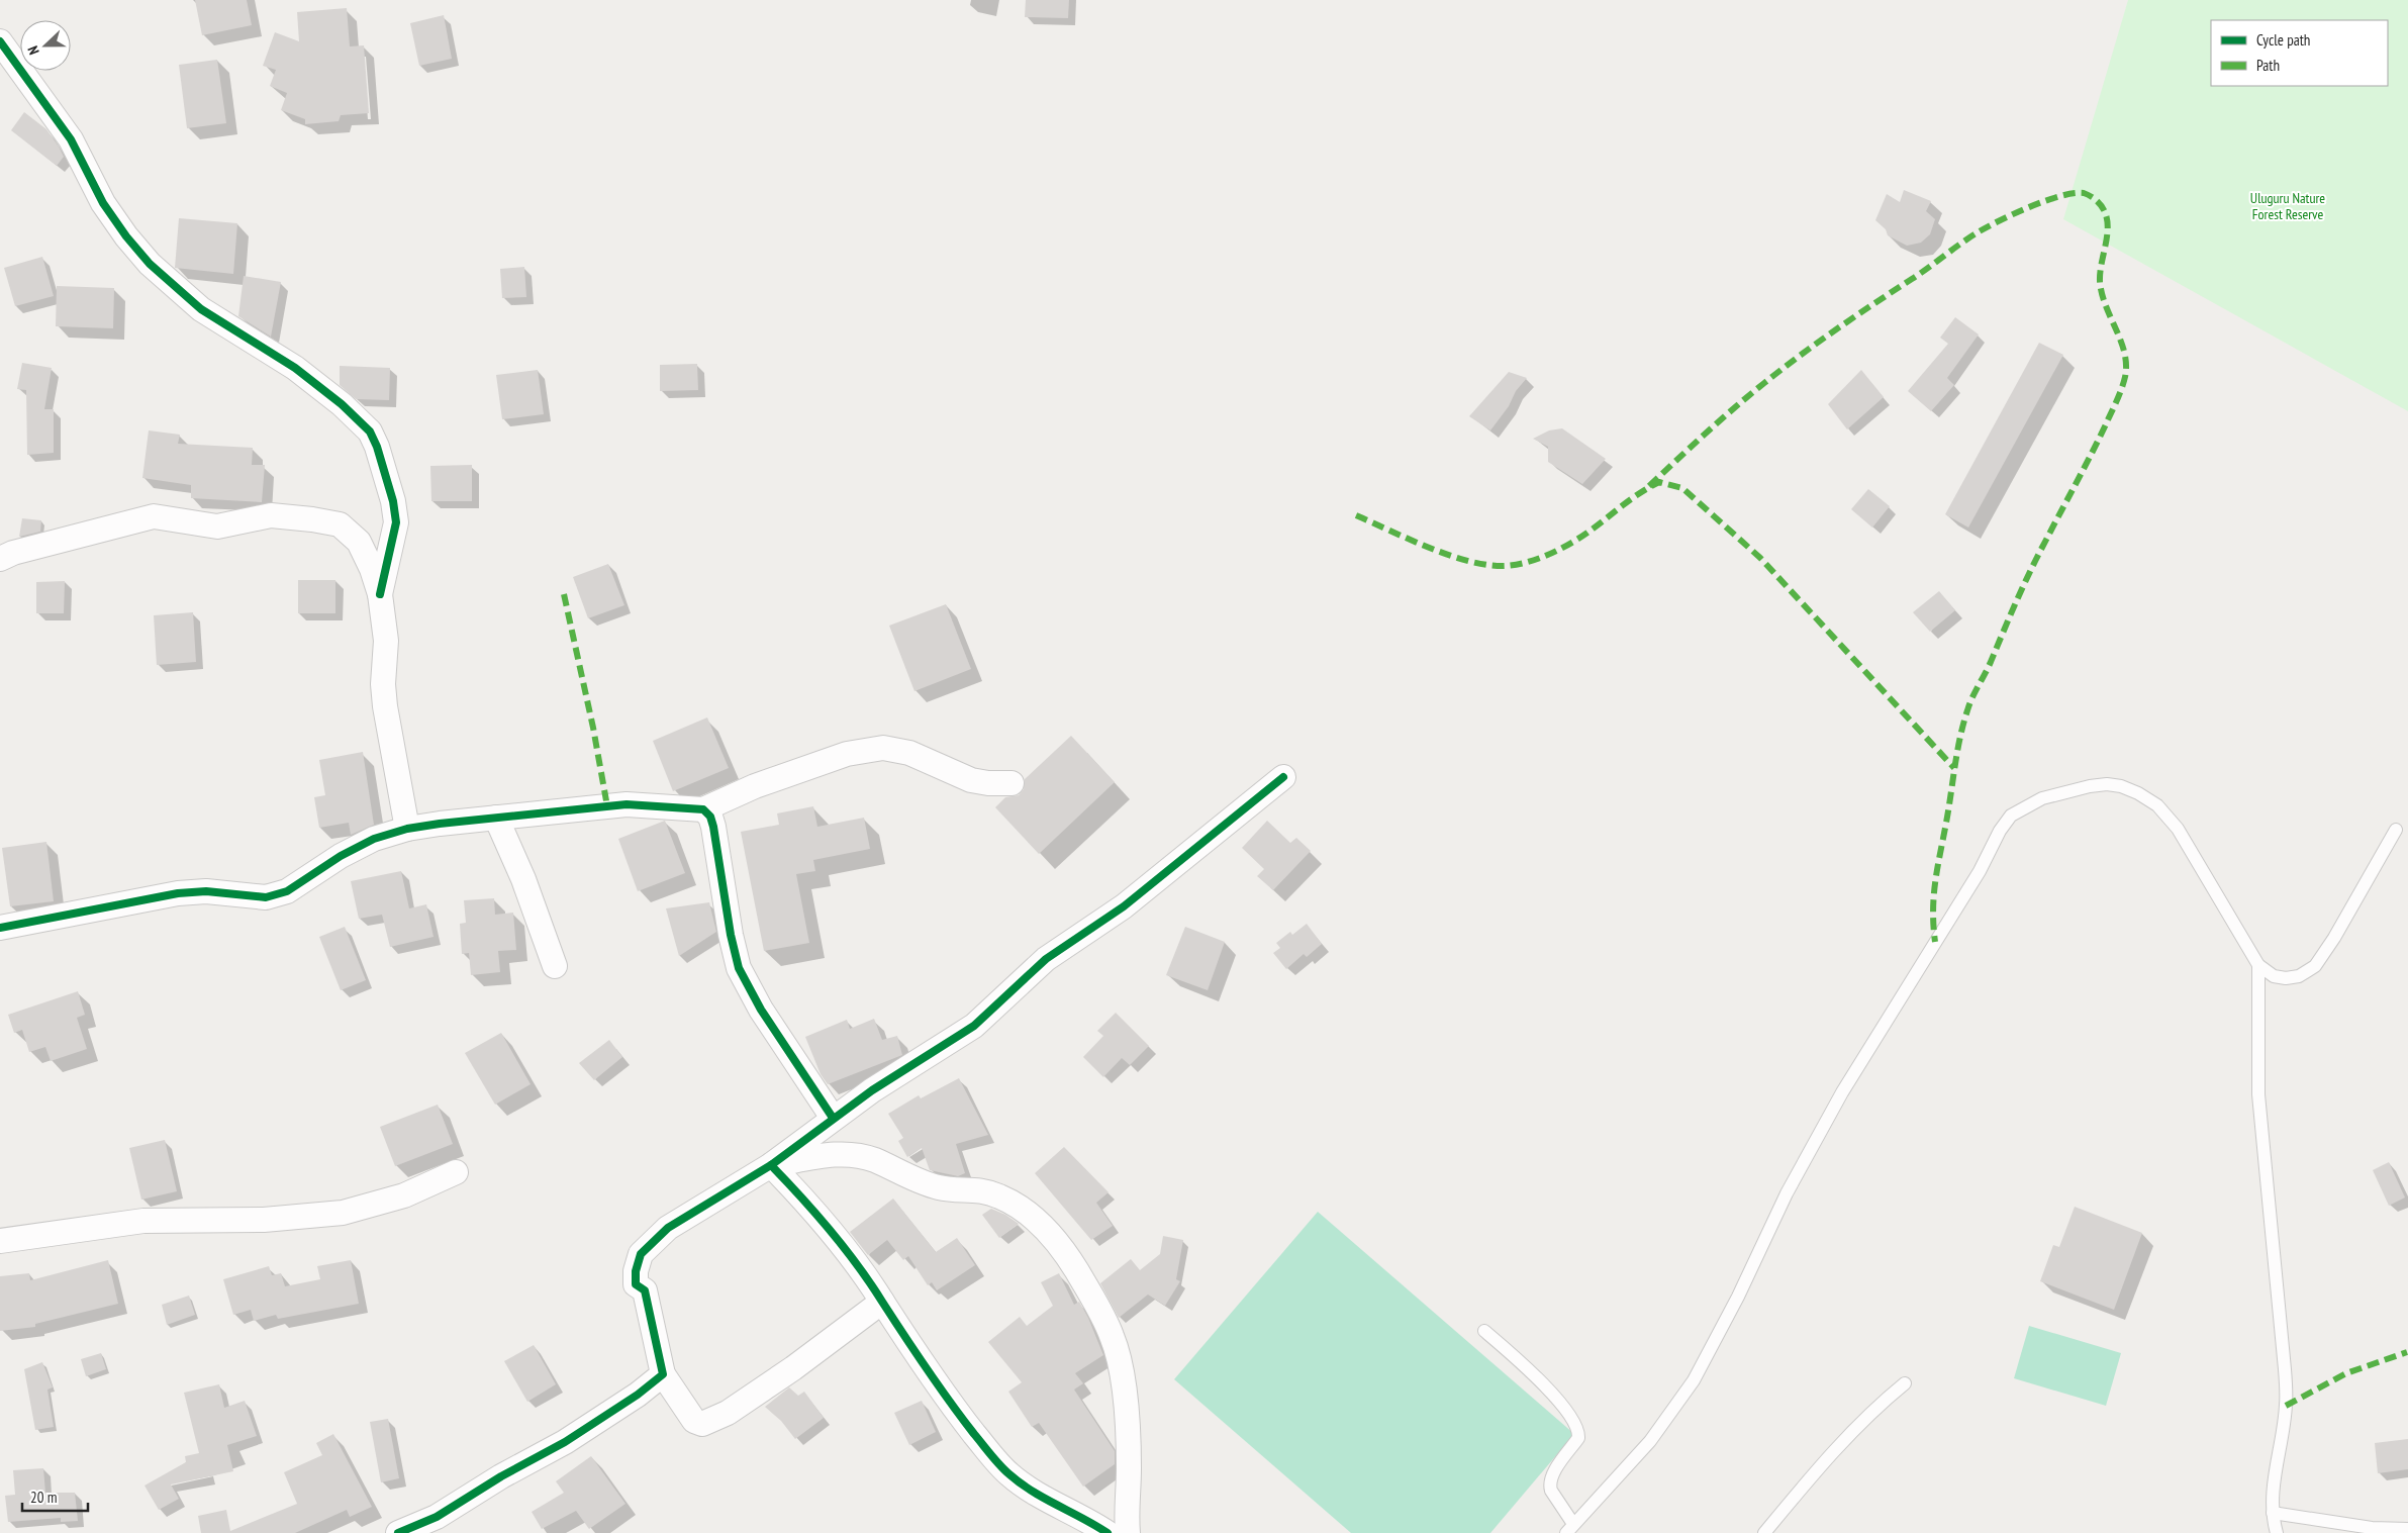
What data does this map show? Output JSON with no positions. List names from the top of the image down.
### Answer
{
  "parks": ["Uluguru Nature Forest Reserve"],
  "legend": ["Cycle path", "Path"],
  "scale_bar": "20 m",
  "north": "left"
}
